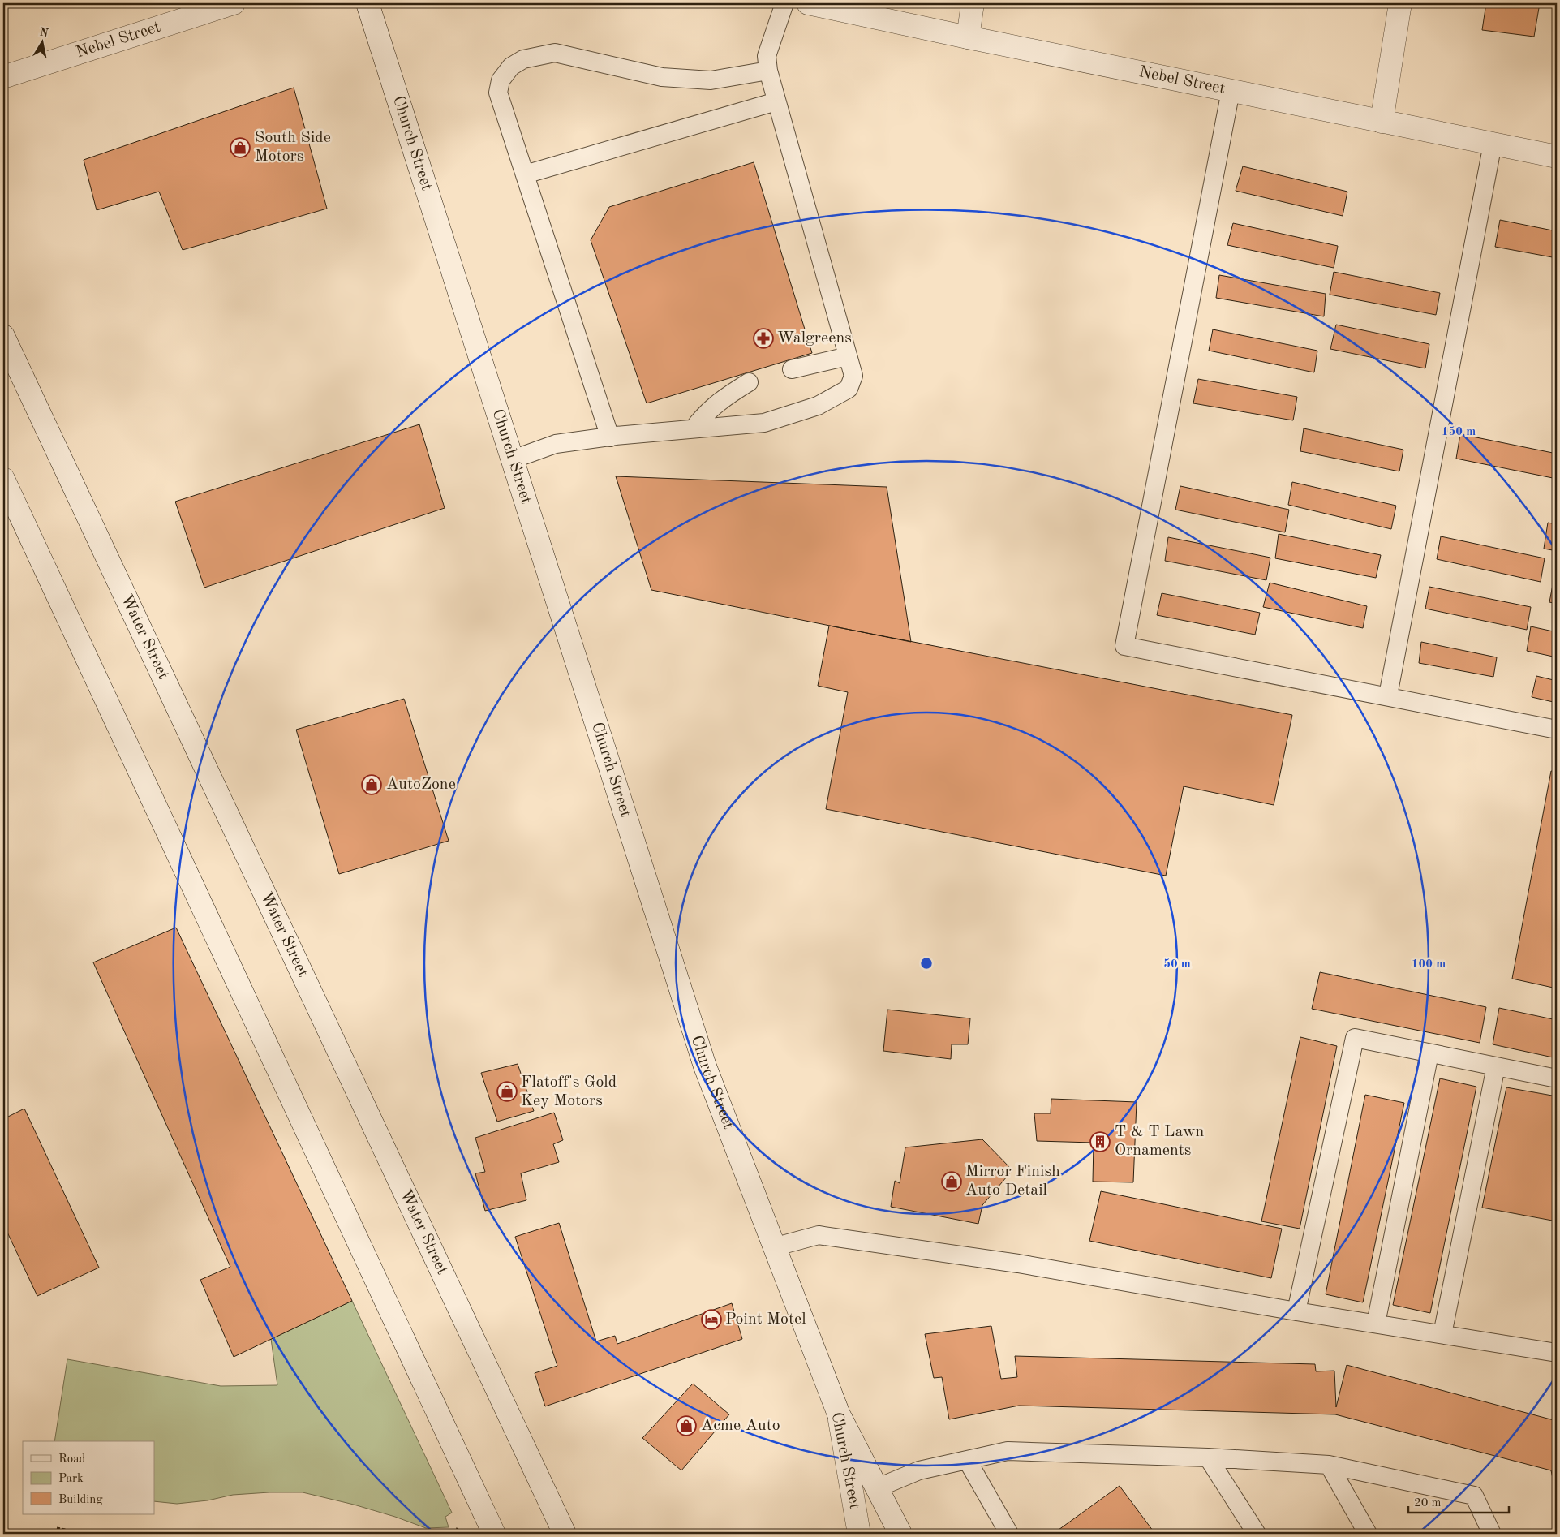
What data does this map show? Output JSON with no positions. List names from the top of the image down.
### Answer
{
  "streets": {
    "main road": ["Nebel Street", "Church Street", "Water Street"]
  },
  "places": {
    "shop": [
      "South Side Motors",
      "AutoZone",
      "Flatoff's Gold Key Motors",
      "Mirror Finish Auto Detail",
      "Acme Auto"
    ],
    "pharmacy": ["Walgreens"],
    "building": ["T & T Lawn Ornaments"],
    "hotel": ["Point Motel"]
  },
  "legend": ["Road", "Park", "Building"],
  "scale_bar": "20 m",
  "north": "top",
  "rings": ["150 m", "50 m", "100 m"]
}
